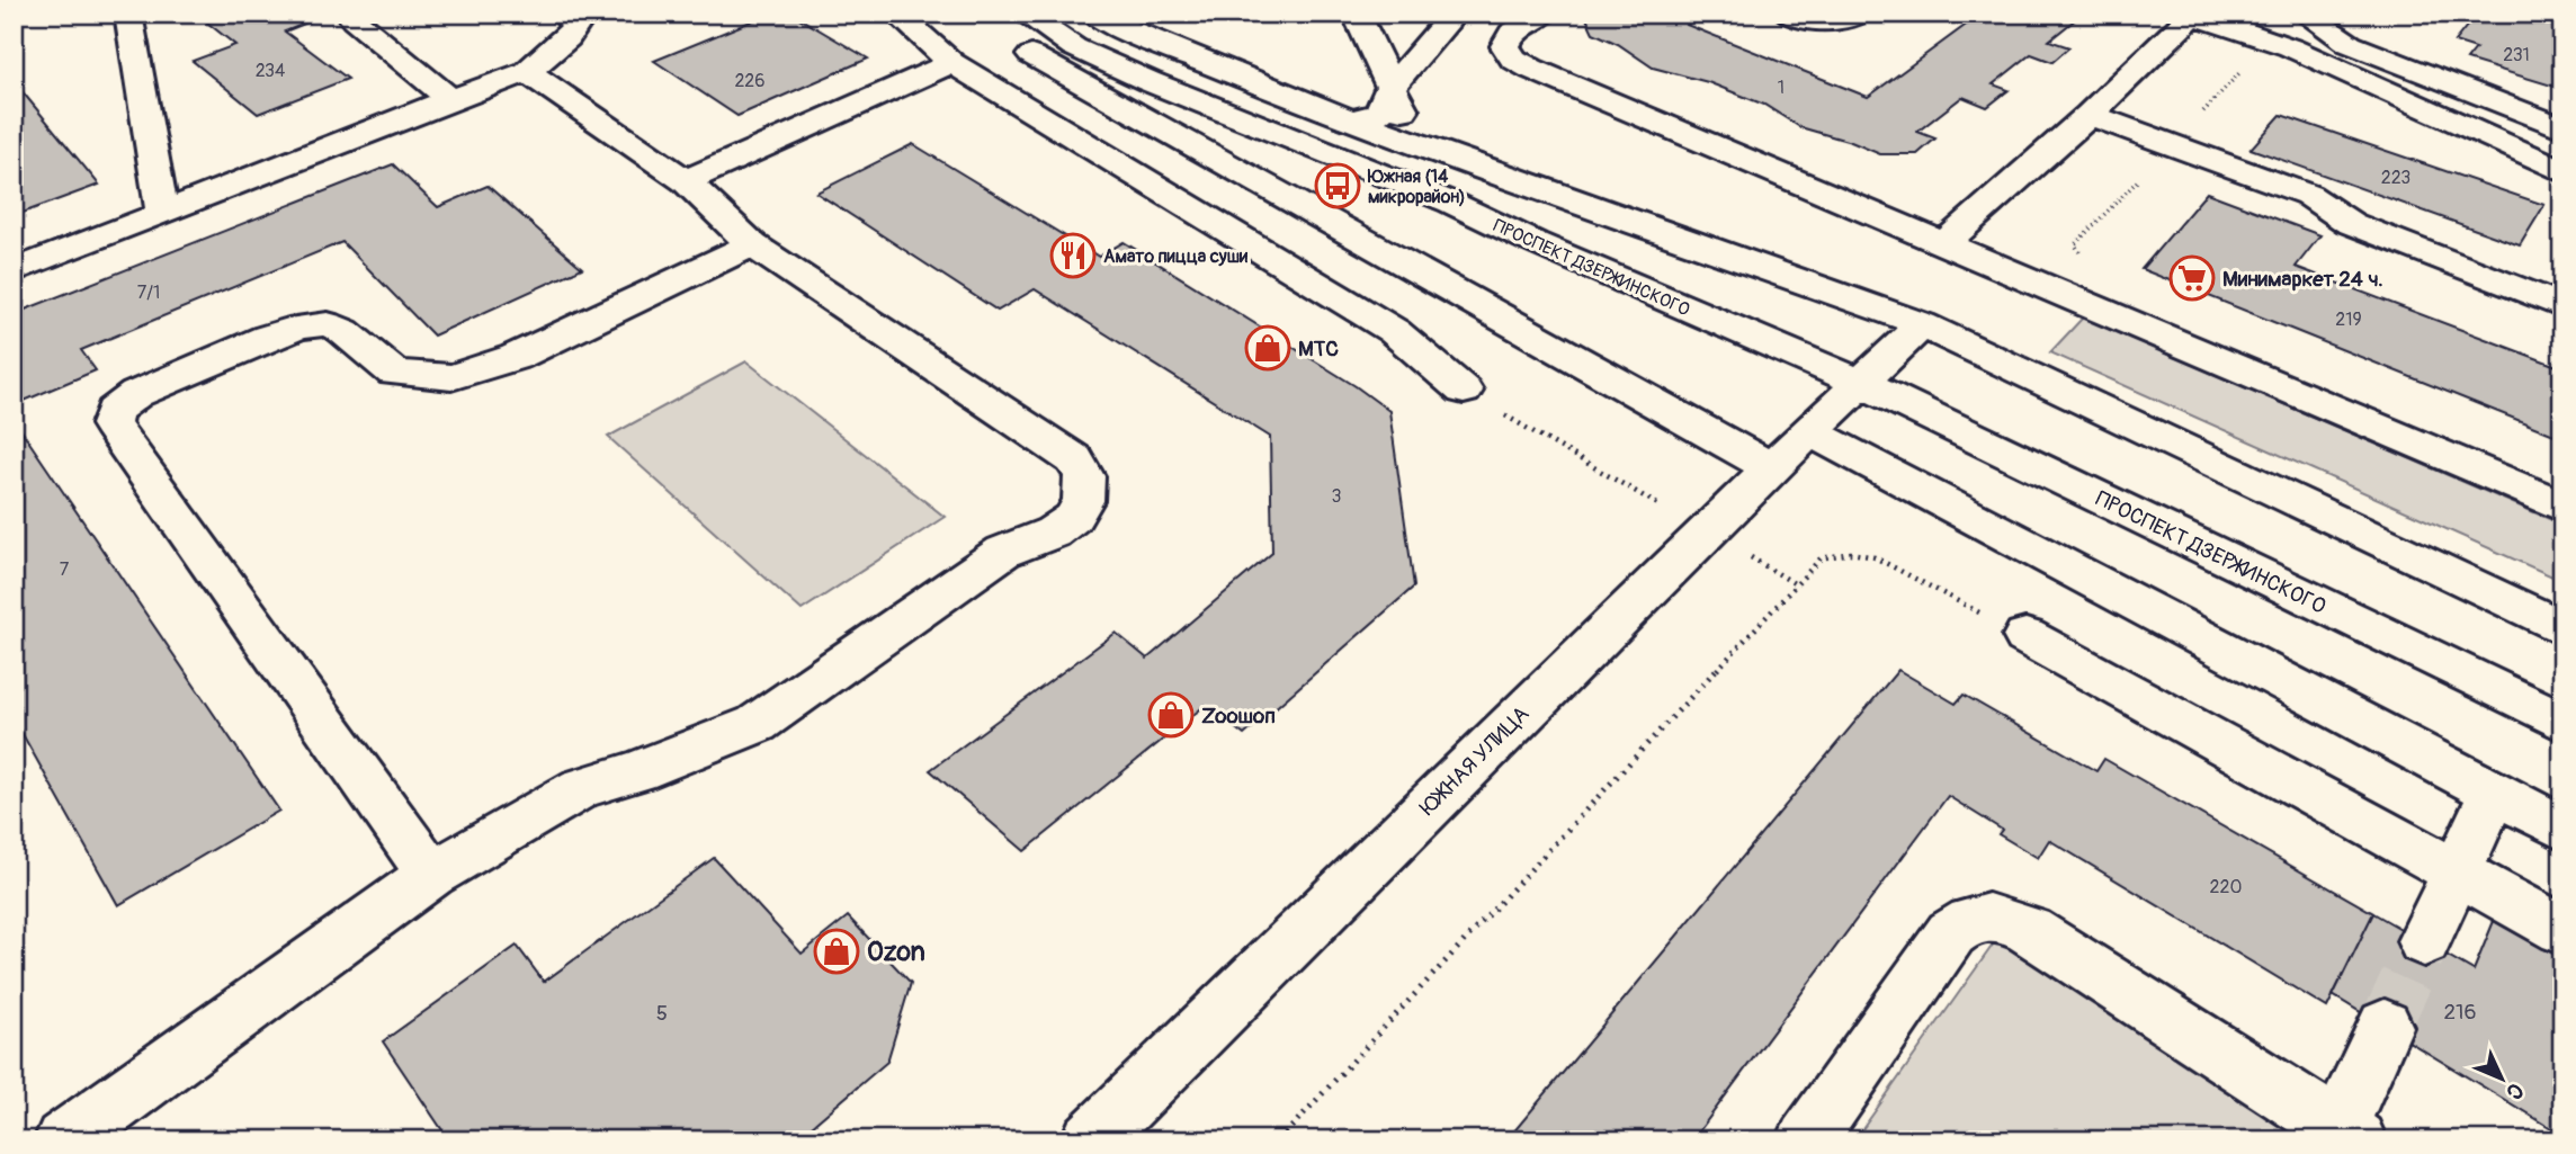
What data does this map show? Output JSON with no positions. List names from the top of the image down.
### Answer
{
  "streets": {
    "street": ["ПРОСПЕКТ ДЗЕРЖИНСКОГО", "ЮЖНАЯ УЛИЦА"]
  },
  "crossings": [
    ["ПРОСПЕКТ ДЗЕРЖИНСКОГО", "ЮЖНАЯ УЛИЦА"]
  ],
  "places": {
    "bus stop": ["Южная (14 микрорайон)"],
    "restaurant": ["Амато пицца суши"],
    "supermarket": ["Минимаркет 24 ч."],
    "shop": ["МТС", "Zooшоп", "Ozon"]
  },
  "house_numbers": [
    "231",
    "234",
    "226",
    "1",
    "223",
    "7/1",
    "219",
    "3",
    "7",
    "220",
    "216",
    "5"
  ],
  "north": "bottom right"
}
